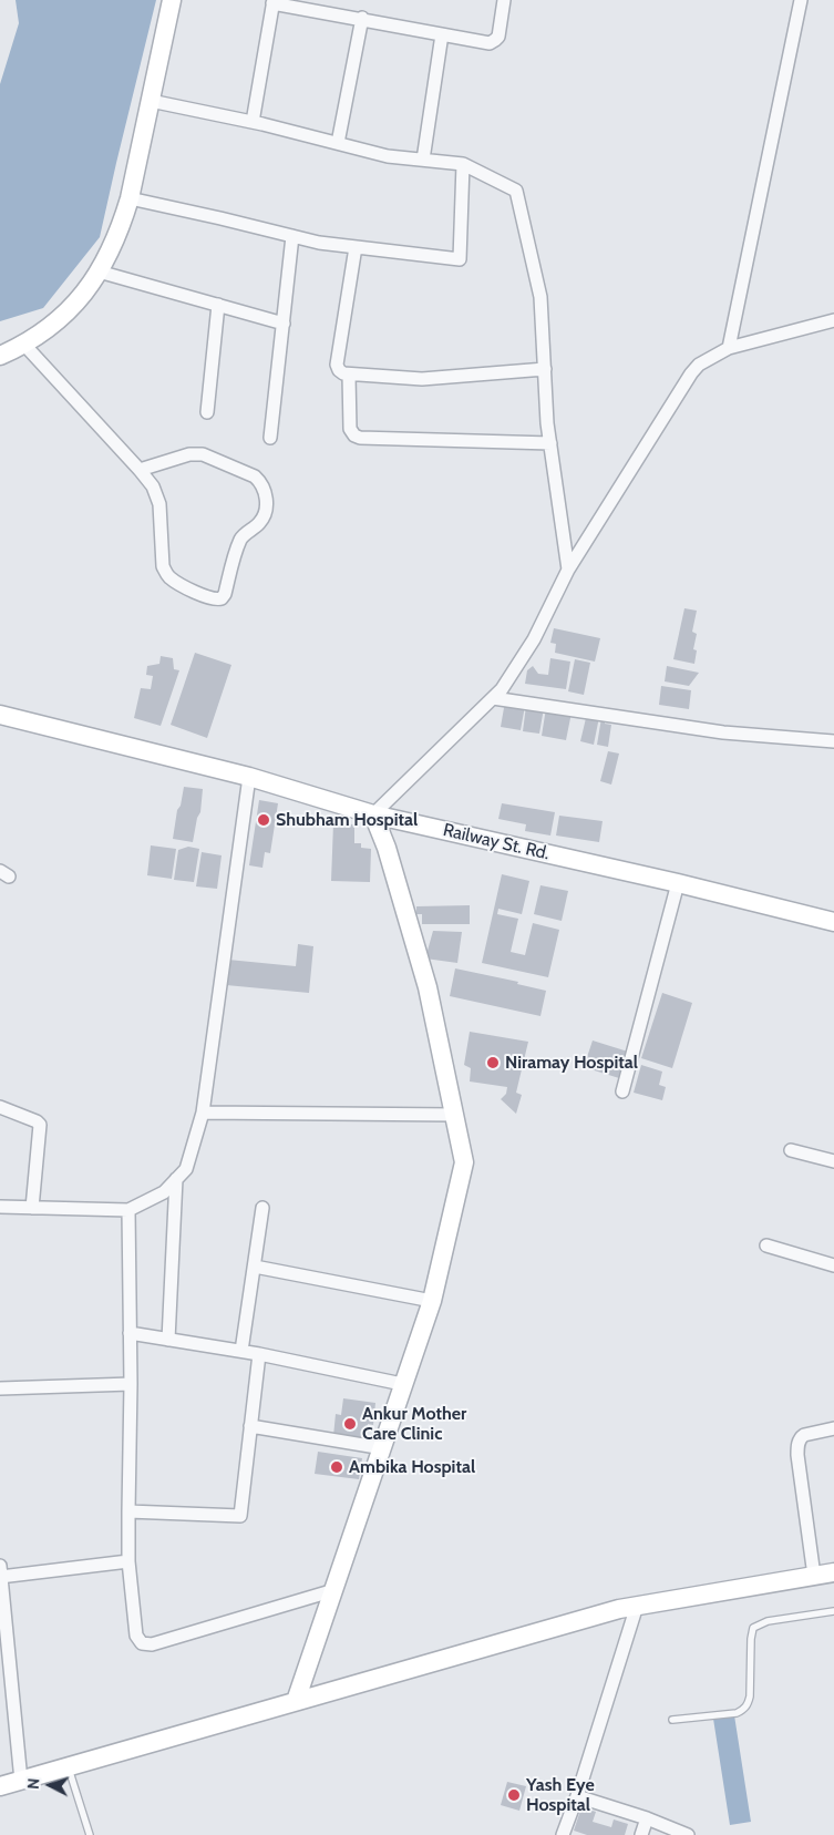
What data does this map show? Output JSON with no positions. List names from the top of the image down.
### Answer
{
  "streets": {
    "street": ["Railway St. Rd."]
  },
  "places": [
    "Shubham Hospital",
    "Niramay Hospital",
    "Ankur Mother Care Clinic",
    "Ambika Hospital",
    "Yash Eye Hospital"
  ],
  "north": "left"
}
